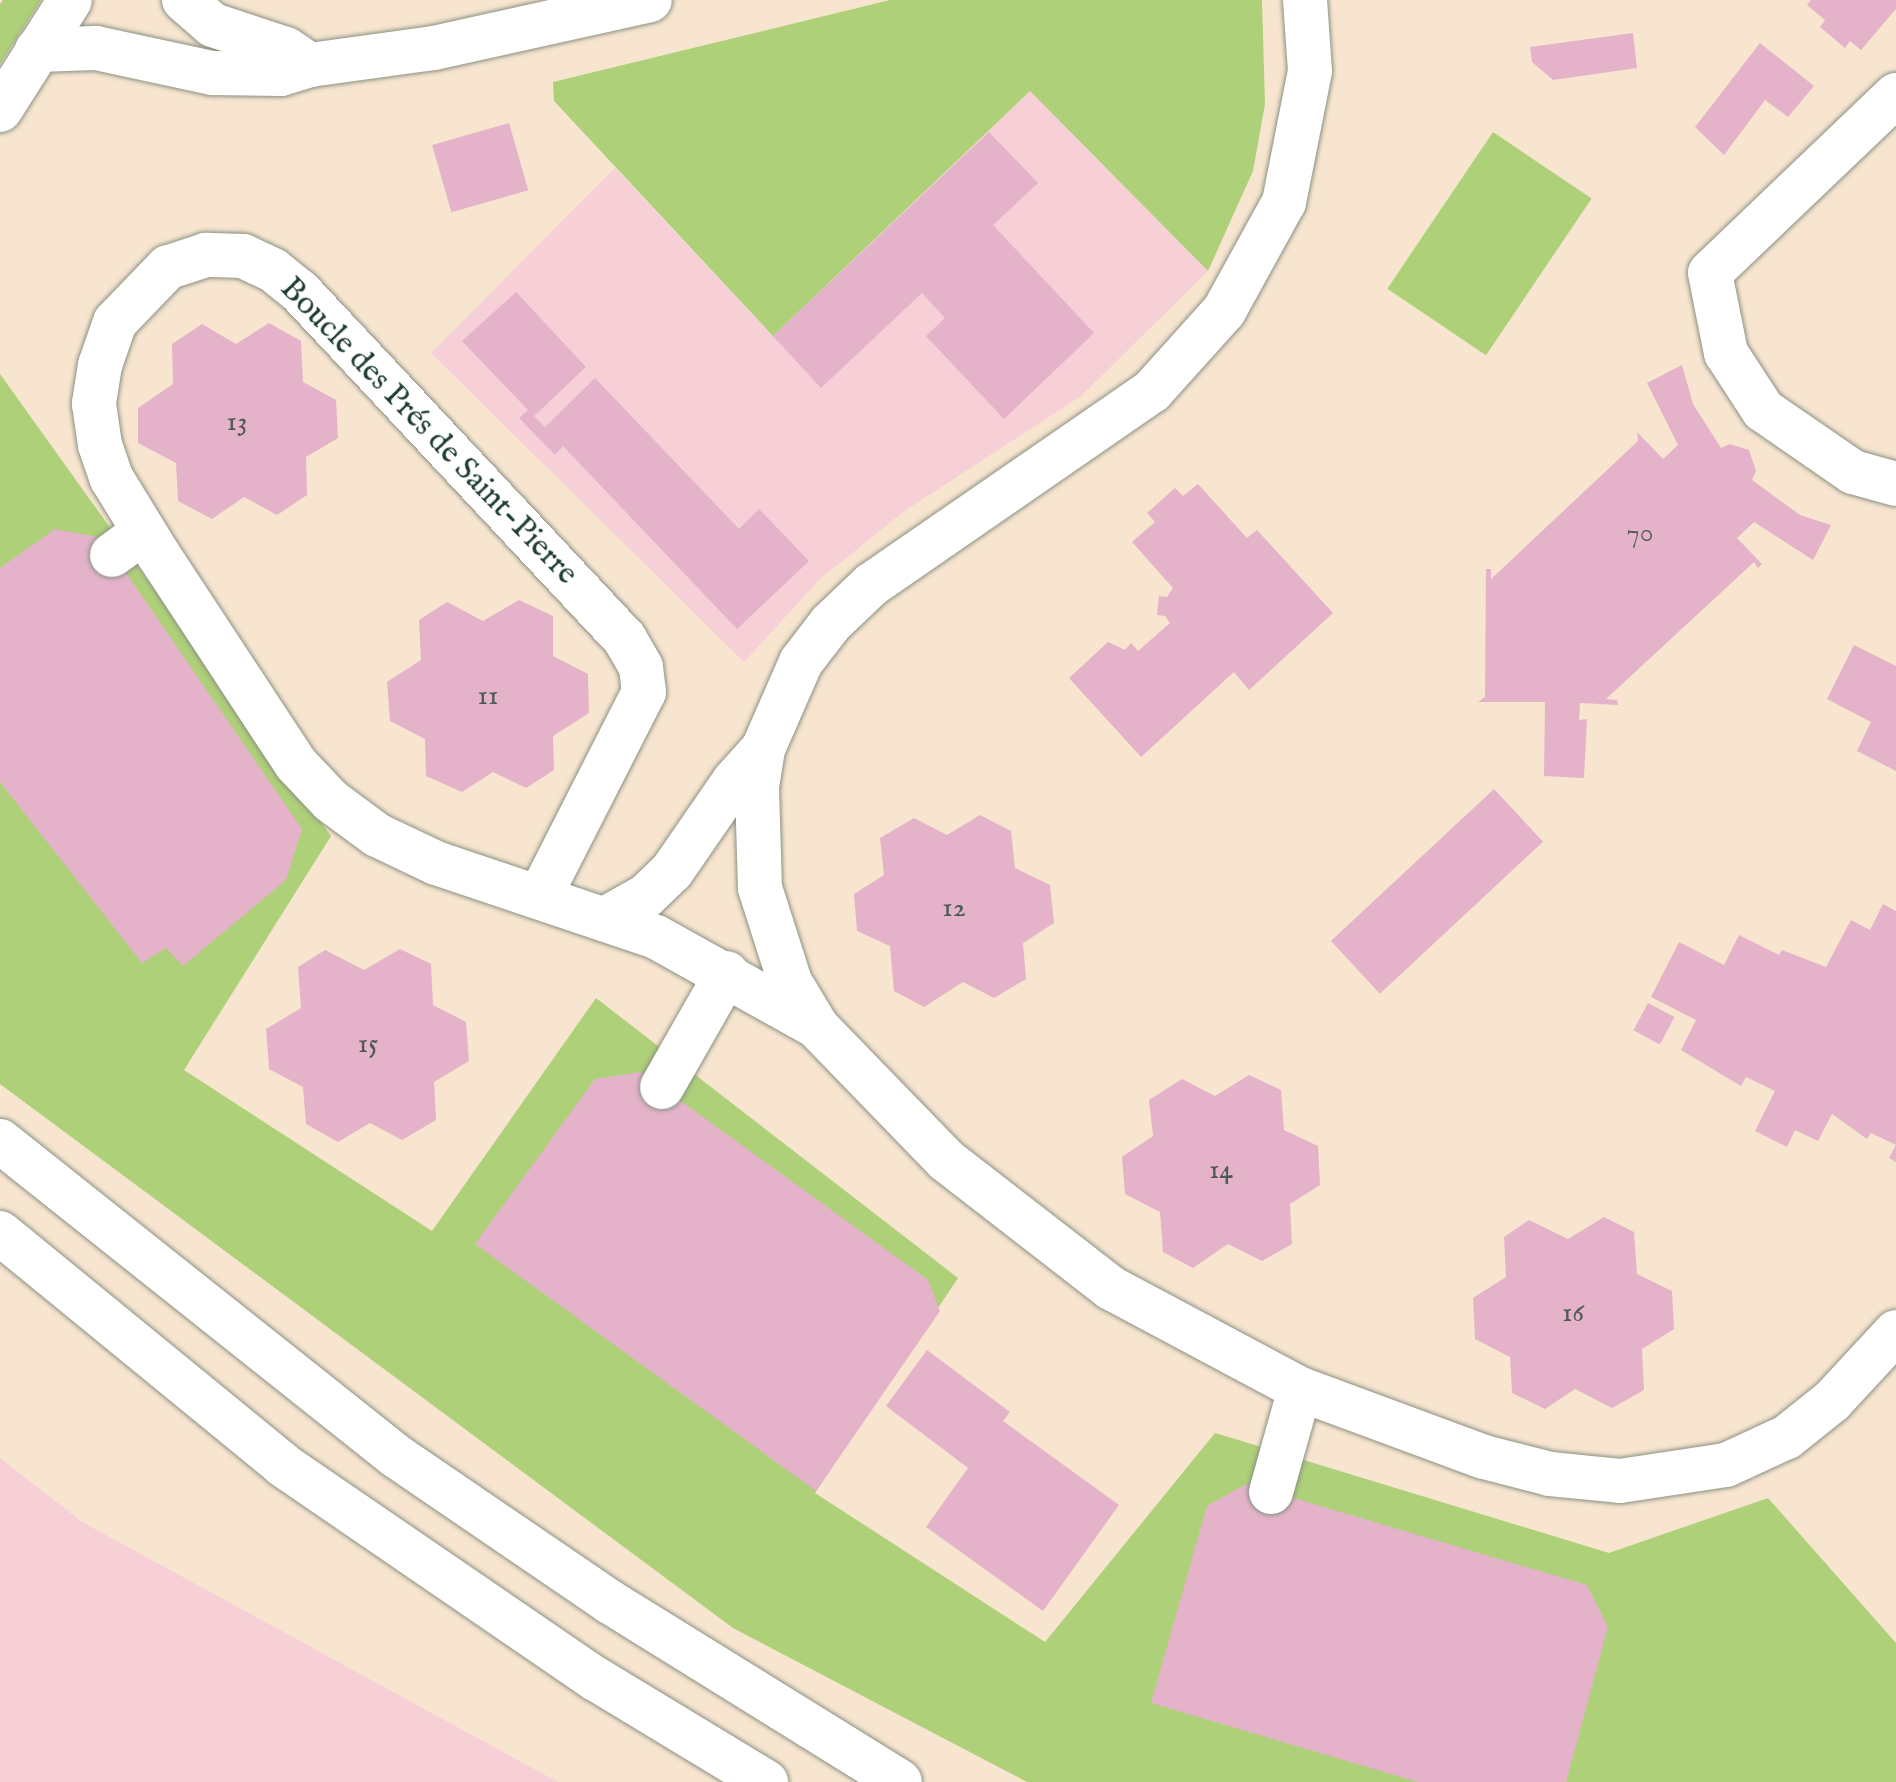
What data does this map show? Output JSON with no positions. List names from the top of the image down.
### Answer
{
  "streets": {
    "street": ["Boucle des Prés de Saint-Pierre"]
  },
  "house_numbers": [
    "13",
    "70",
    "11",
    "12",
    "15",
    "14",
    "16"
  ]
}
